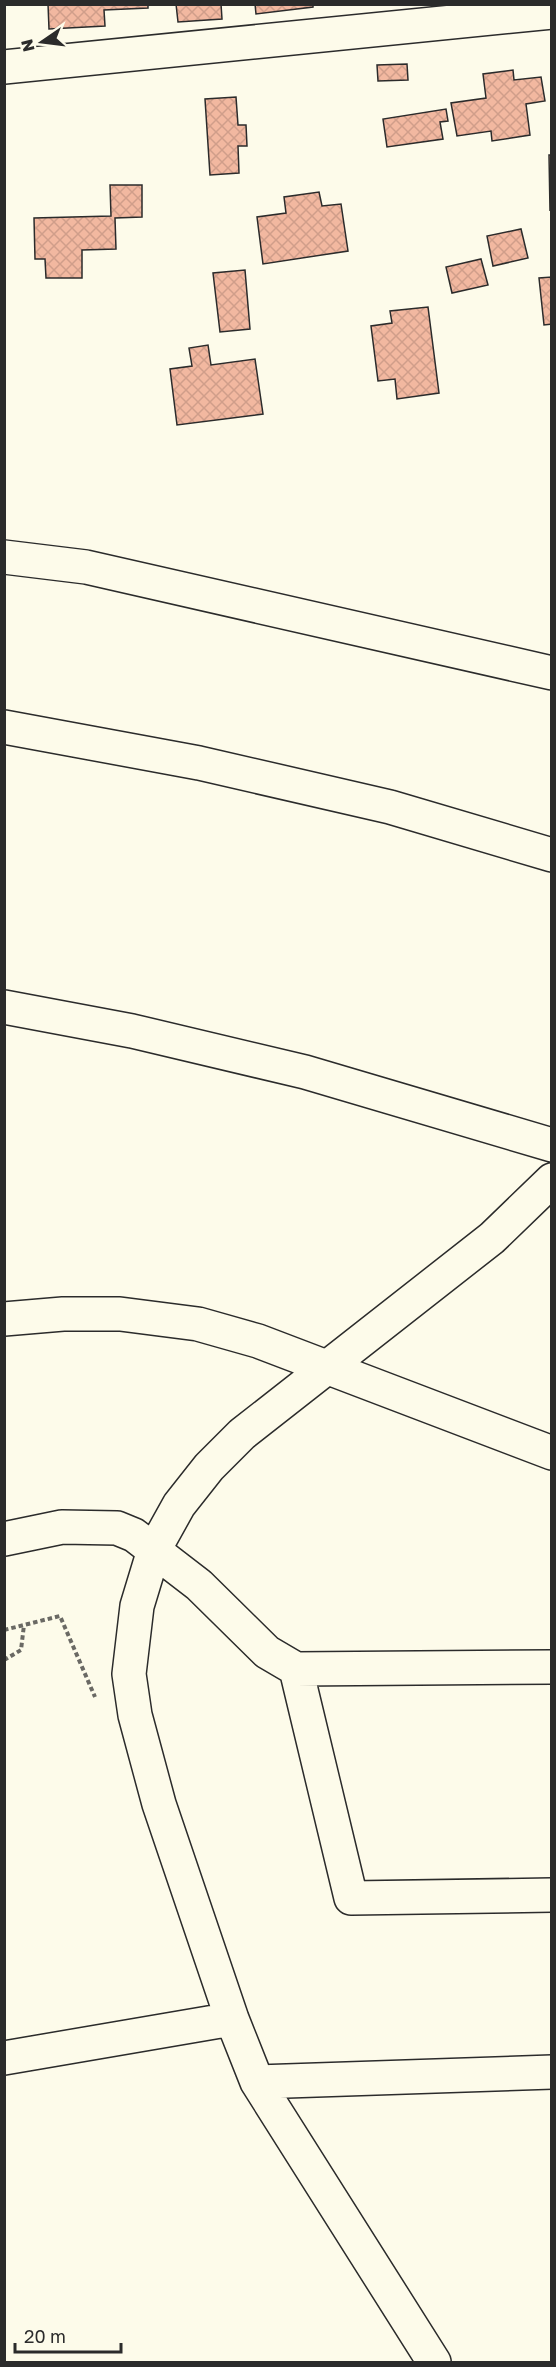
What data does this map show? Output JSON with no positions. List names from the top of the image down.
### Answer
{
  "scale_bar": "20 m",
  "north": "left"
}
